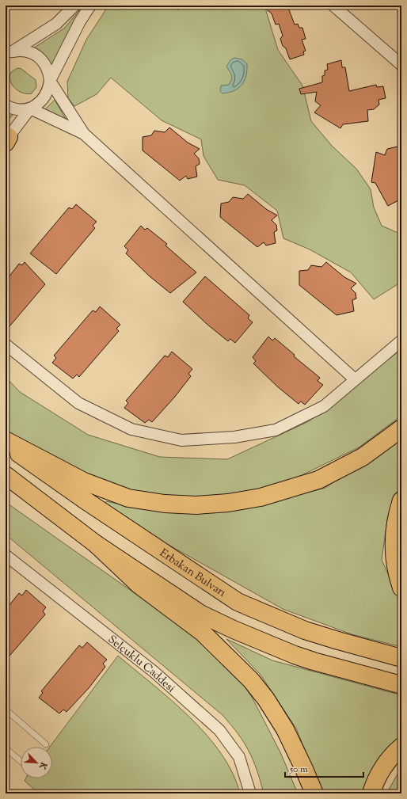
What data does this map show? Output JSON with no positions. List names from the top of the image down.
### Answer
{
  "streets": {
    "highway": ["Erbakan Bulvarı"],
    "street": ["Selçuklu Caddesi"]
  },
  "scale_bar": "50 m",
  "north": "bottom right"
}
